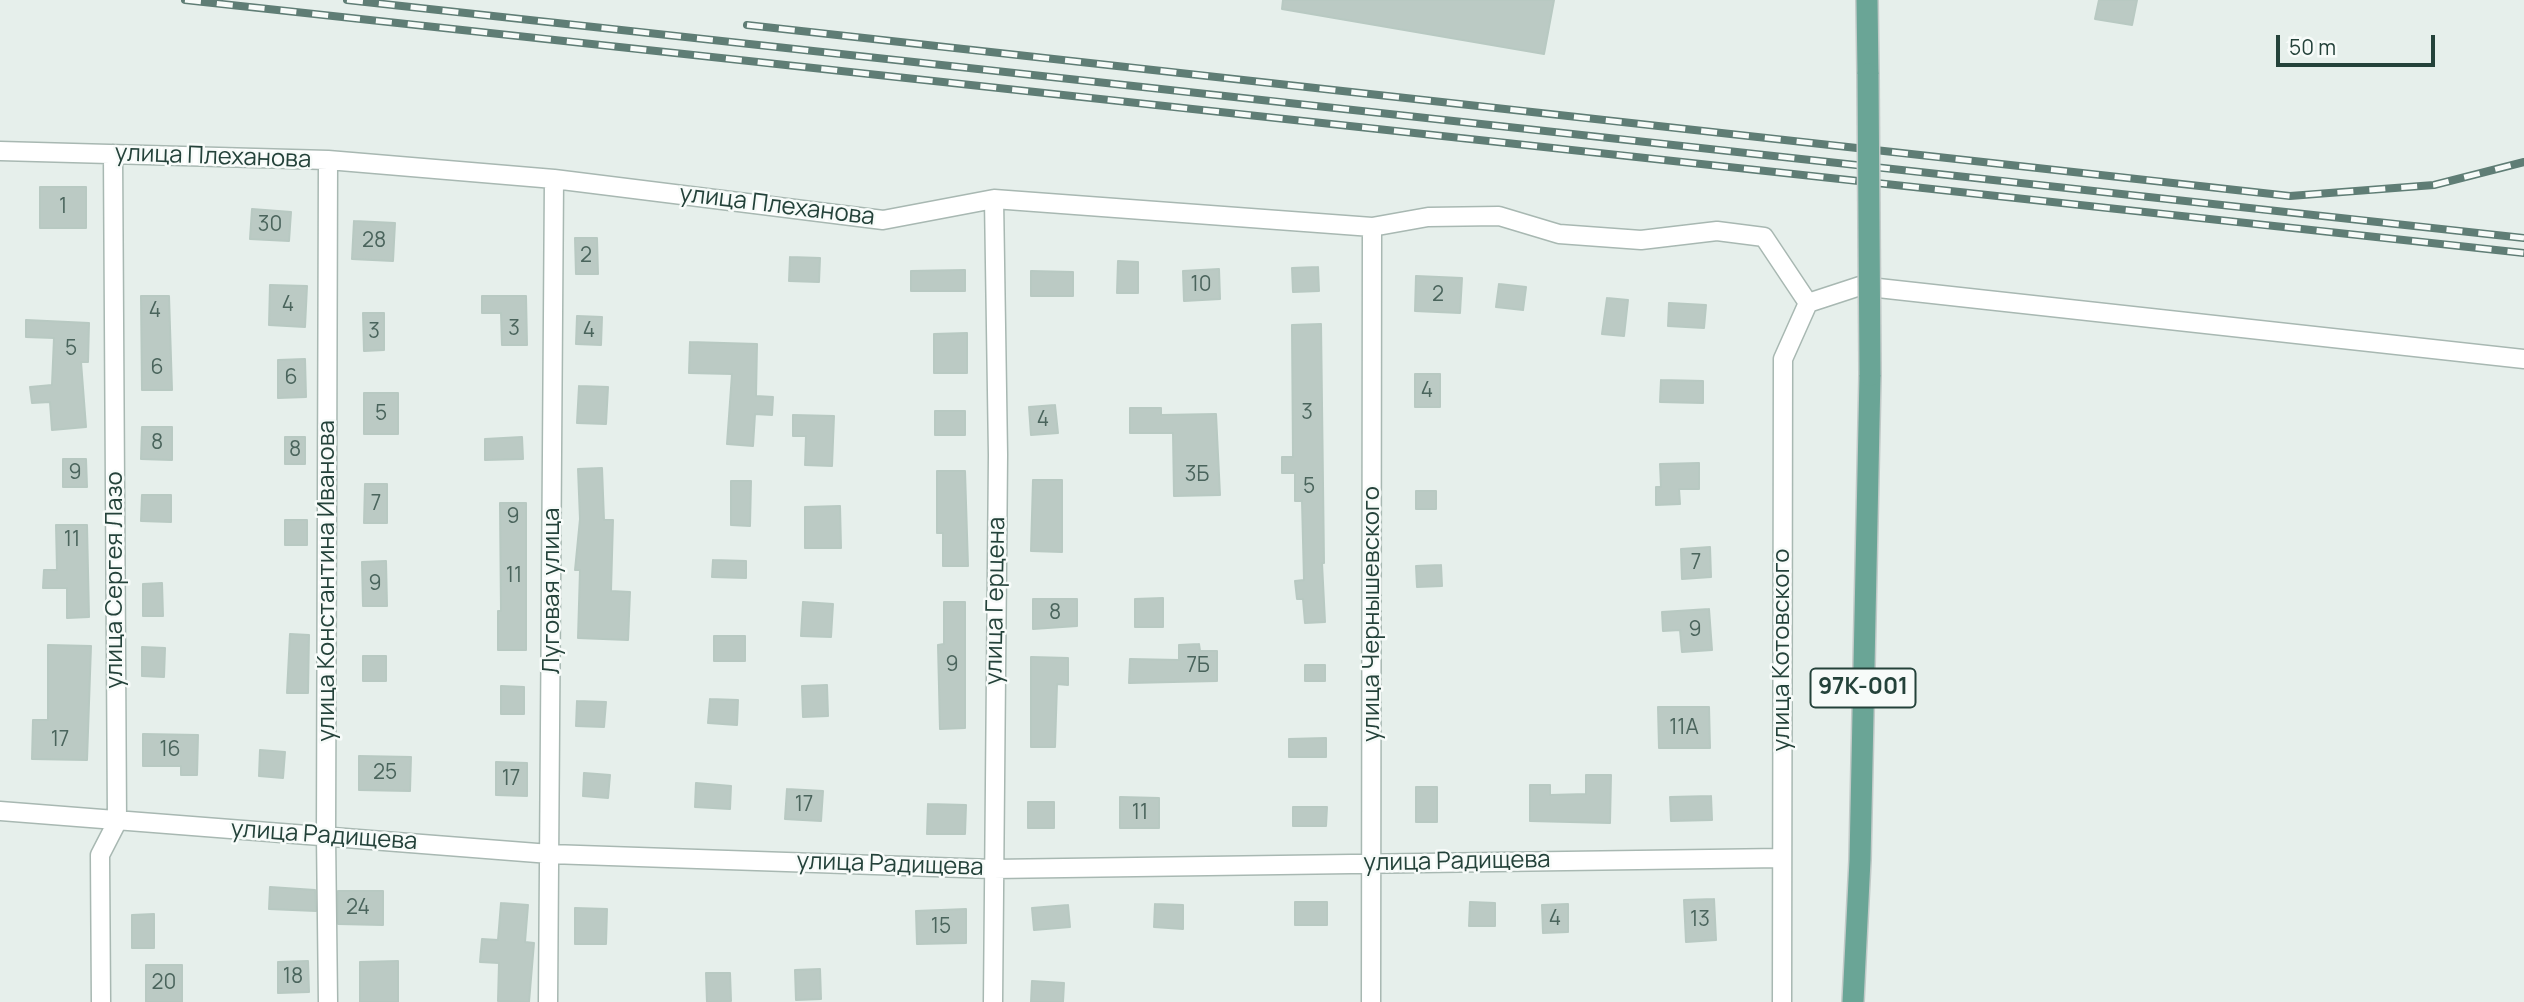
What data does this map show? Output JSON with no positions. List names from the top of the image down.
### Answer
{
  "streets": {
    "main road": ["97К-001"],
    "street": [
      "улица Плеханова",
      "улица Сергея Лазо",
      "улица Константина Иванова",
      "Луговая улица",
      "улица Герцена",
      "улица Чернышевского",
      "улица Котовского",
      "улица Радищева"
    ]
  },
  "crossings": [
    ["улица Плеханова", "улица Сергея Лазо"],
    ["улица Плеханова", "улица Константина Иванова"],
    ["улица Плеханова", "Луговая улица"],
    ["улица Плеханова", "улица Герцена"],
    ["улица Плеханова", "улица Чернышевского"],
    ["улица Плеханова", "улица Котовского"],
    ["улица Сергея Лазо", "улица Радищева"],
    ["улица Константина Иванова", "улица Радищева"],
    ["Луговая улица", "улица Радищева"],
    ["улица Герцена", "улица Радищева"],
    ["улица Чернышевского", "улица Радищева"],
    ["улица Котовского", "улица Радищева"]
  ],
  "house_numbers": [
    "1",
    "30",
    "28",
    "2",
    "10",
    "2",
    "4",
    "4",
    "3",
    "4",
    "3",
    "5",
    "6",
    "6",
    "4",
    "3",
    "5",
    "4",
    "8",
    "8",
    "9",
    "3Б",
    "5",
    "7",
    "9",
    "11",
    "7",
    "11",
    "9",
    "8",
    "9",
    "9",
    "7Б",
    "11А",
    "17",
    "16",
    "25",
    "17",
    "17",
    "11",
    "24",
    "4",
    "13",
    "15",
    "18",
    "20"
  ],
  "scale_bar": "50 m"
}
